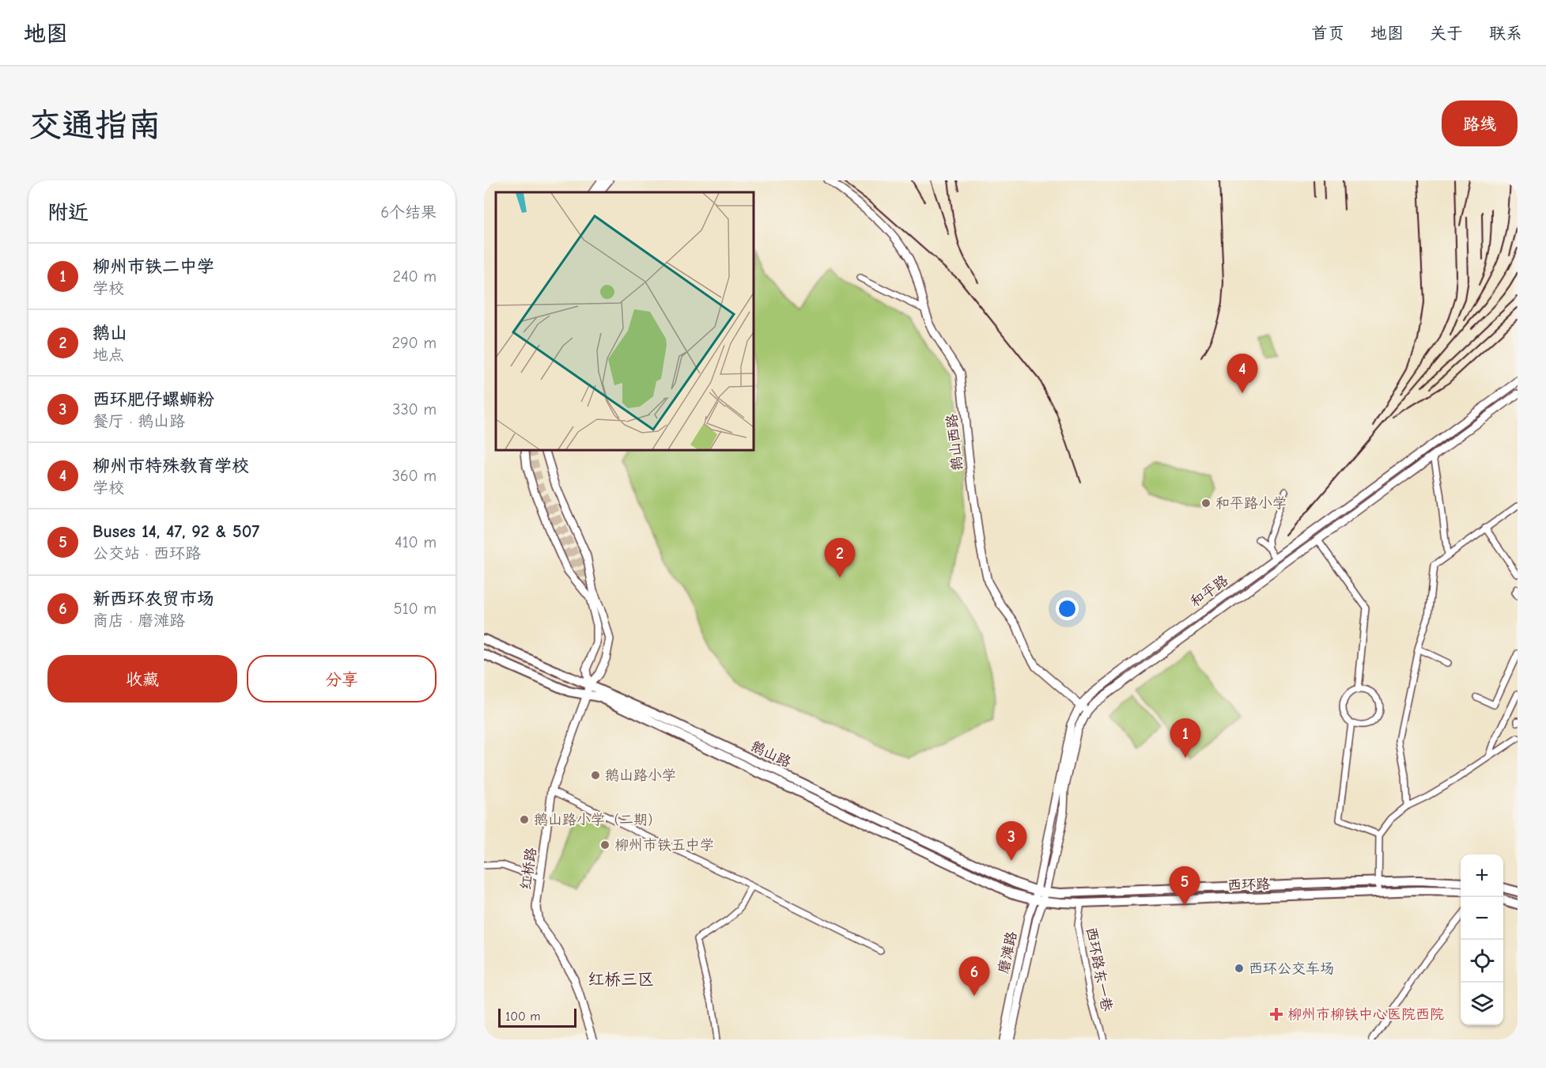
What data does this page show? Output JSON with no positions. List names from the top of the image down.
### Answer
{
  "streets": {
    "main road": ["鹅山路", "西环路"],
    "street": [
      "鹅山西路",
      "和平路",
      "红桥路",
      "磨滩路",
      "西环路东一巷"
    ]
  },
  "crossings": [
    ["鹅山西路", "和平路"],
    ["和平路", "鹅山路"],
    ["和平路", "西环路"],
    ["和平路", "磨滩路"],
    ["鹅山路", "红桥路"],
    ["鹅山路", "西环路"],
    ["鹅山路", "磨滩路"],
    ["西环路", "磨滩路"],
    ["西环路", "西环路东一巷"]
  ],
  "districts": ["红桥三区"],
  "places": {
    "other": [
      "和平路小学",
      "鹅山路小学",
      "鹅山路小学（二期）",
      "柳州市铁五中学",
      "西环公交车场"
    ],
    "health": ["柳州市柳铁中心医院西院"]
  },
  "scale_bar": "100 m",
  "page": {
    "header": "地图",
    "nav": [
      "首页",
      "地图",
      "关于",
      "联系"
    ],
    "buttons": [
      "路线",
      ["收藏", "分享"]
    ],
    "title": "交通指南",
    "heading": ["附近", "6个结果"],
    "list": [
      {
        "mark": "1",
        "name": "柳州市铁二中学",
        "note": "学校",
        "value": "240 m"
      },
      {
        "mark": "2",
        "name": "鹅山",
        "note": "地点",
        "value": "290 m"
      },
      {
        "mark": "3",
        "name": "西环肥仔螺蛳粉",
        "note": "餐厅 · 鹅山路",
        "value": "330 m"
      },
      {
        "mark": "4",
        "name": "柳州市特殊教育学校",
        "note": "学校",
        "value": "360 m"
      },
      {
        "mark": "5",
        "name": "Buses 14, 47, 92 & 507",
        "note": "公交站 · 西环路",
        "value": "410 m"
      },
      {
        "mark": "6",
        "name": "新西环农贸市场",
        "note": "商店 · 磨滩路",
        "value": "510 m"
      }
    ],
    "pins": [
      "4",
      "2",
      "1",
      "3",
      "5",
      "6"
    ],
    "map_buttons": ["+", "−"],
    "scale": "100 m"
  }
}
